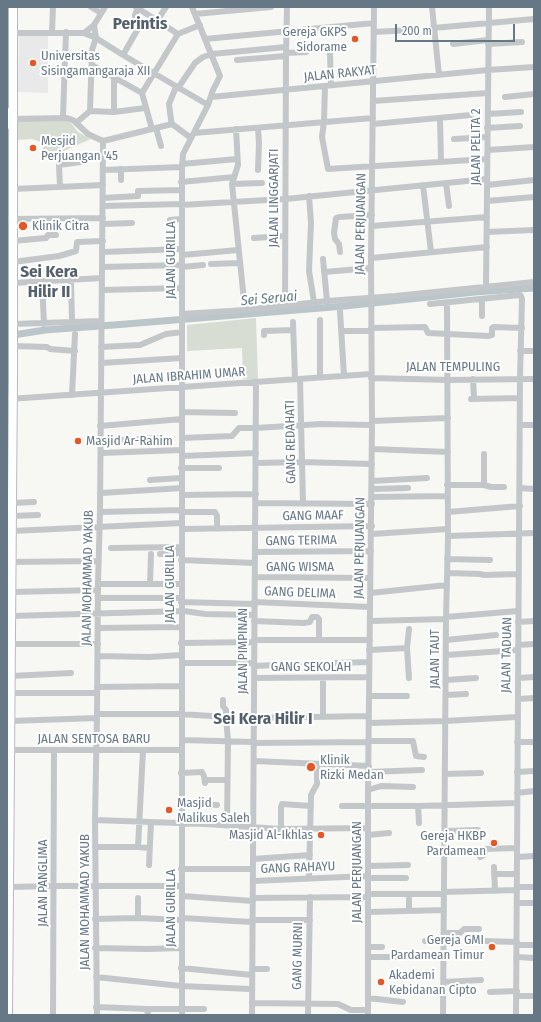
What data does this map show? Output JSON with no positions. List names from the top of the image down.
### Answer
{
  "streets": {
    "street": [
      "JALAN RAKYAT",
      "JALAN PELITA 2",
      "JALAN LINGGARJATI",
      "JALAN PERJUANGAN",
      "JALAN GURILLA",
      "JALAN TEMPULING",
      "JALAN IBRAHIM UMAR",
      "GANG REDAHATI",
      "GANG MAAF",
      "GANG TERIMA",
      "GANG WISMA",
      "JALAN MOHAMMAD YAKUB",
      "GANG DELIMA",
      "JALAN PIMPINAN",
      "JALAN TADUAN",
      "JALAN TAUT",
      "GANG SEKOLAH",
      "JALAN SENTOSA BARU",
      "GANG RAHAYU",
      "JALAN PANGLIMA",
      "GANG MURNI"
    ]
  },
  "crossings": [
    ["JALAN RAKYAT", "JALAN PELITA 2"],
    ["JALAN RAKYAT", "JALAN LINGGARJATI"],
    ["JALAN RAKYAT", "JALAN PERJUANGAN"],
    ["JALAN PERJUANGAN", "JALAN TEMPULING"],
    ["JALAN PERJUANGAN", "JALAN IBRAHIM UMAR"],
    ["JALAN PERJUANGAN", "GANG MAAF"],
    ["JALAN PERJUANGAN", "GANG TERIMA"],
    ["JALAN PERJUANGAN", "GANG WISMA"],
    ["JALAN PERJUANGAN", "GANG DELIMA"],
    ["JALAN PERJUANGAN", "GANG SEKOLAH"],
    ["JALAN PERJUANGAN", "GANG RAHAYU"],
    ["JALAN GURILLA", "JALAN IBRAHIM UMAR"],
    ["JALAN GURILLA", "GANG MAAF"],
    ["JALAN GURILLA", "GANG DELIMA"],
    ["JALAN GURILLA", "JALAN SENTOSA BARU"],
    ["JALAN TEMPULING", "JALAN IBRAHIM UMAR"],
    ["JALAN TEMPULING", "JALAN TADUAN"],
    ["JALAN TEMPULING", "JALAN TAUT"],
    ["JALAN IBRAHIM UMAR", "GANG REDAHATI"],
    ["JALAN IBRAHIM UMAR", "JALAN MOHAMMAD YAKUB"],
    ["JALAN IBRAHIM UMAR", "JALAN PIMPINAN"],
    ["GANG MAAF", "JALAN MOHAMMAD YAKUB"],
    ["GANG MAAF", "JALAN PIMPINAN"],
    ["GANG TERIMA", "JALAN PIMPINAN"],
    ["GANG WISMA", "JALAN PIMPINAN"],
    ["JALAN MOHAMMAD YAKUB", "GANG DELIMA"],
    ["JALAN MOHAMMAD YAKUB", "JALAN SENTOSA BARU"],
    ["GANG DELIMA", "JALAN PIMPINAN"],
    ["JALAN PIMPINAN", "GANG SEKOLAH"],
    ["JALAN PIMPINAN", "GANG RAHAYU"],
    ["JALAN SENTOSA BARU", "JALAN PANGLIMA"]
  ],
  "districts": ["Perintis", "Sei Kera Hilir II", "Sei Kera Hilir I"],
  "water": ["Sei Seruai"],
  "places": [
    "Gereja GKPS Sidorame",
    "Universitas Sisingamangaraja XII",
    "Mesjid Perjuangan '45",
    "Klinik Citra",
    "Masjid Ar-Rahim",
    "Klinik Rizki Medan",
    "Masjid Malikus Saleh",
    "Masjid Al-Ikhlas",
    "Gereja HKBP Pardamean",
    "Gereja GMI Pardamean Timur",
    "Akademi Kebidanan Cipto"
  ],
  "scale_bar": "200 m"
}
